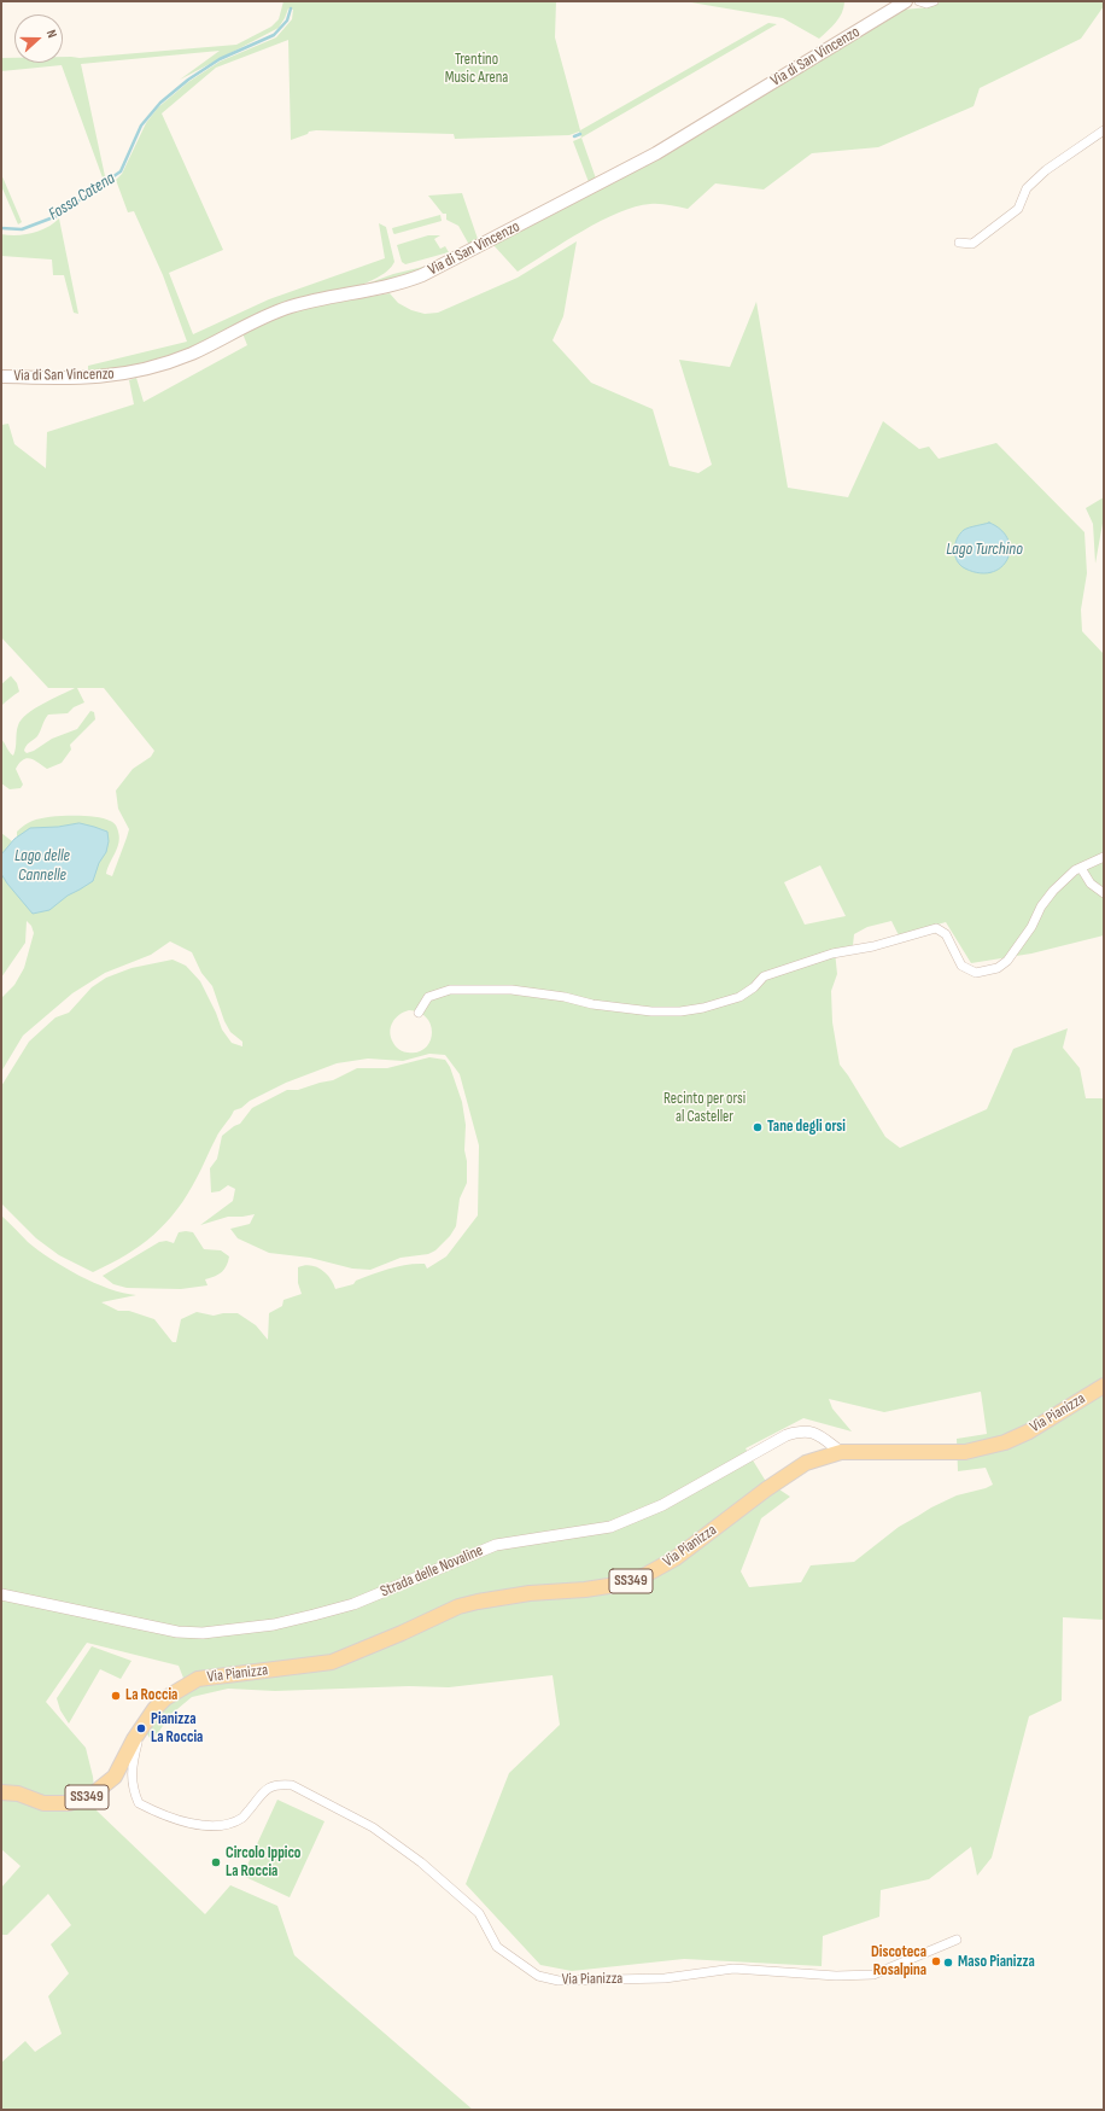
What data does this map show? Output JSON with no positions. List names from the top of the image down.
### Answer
{
  "streets": {
    "main road": ["Via di San Vincenzo", "Via Pianizza", "SS349"],
    "street": ["Strada delle Novaline"]
  },
  "crossings": [
    ["Via Pianizza", "Strada delle Novaline"],
    ["Via Pianizza", "SS349"]
  ],
  "water": ["Fossa Catena", "Lago Turchino", "Lago delle Cannelle"],
  "parks": ["Trentino Music Arena", "Recinto per orsi al Casteller"],
  "places": [
    "Tane degli orsi",
    "La Roccia",
    "Pianizza La Roccia",
    "Circolo Ippico La Roccia",
    "Discoteca Rosalpina",
    "Maso Pianizza"
  ],
  "north": "right"
}
